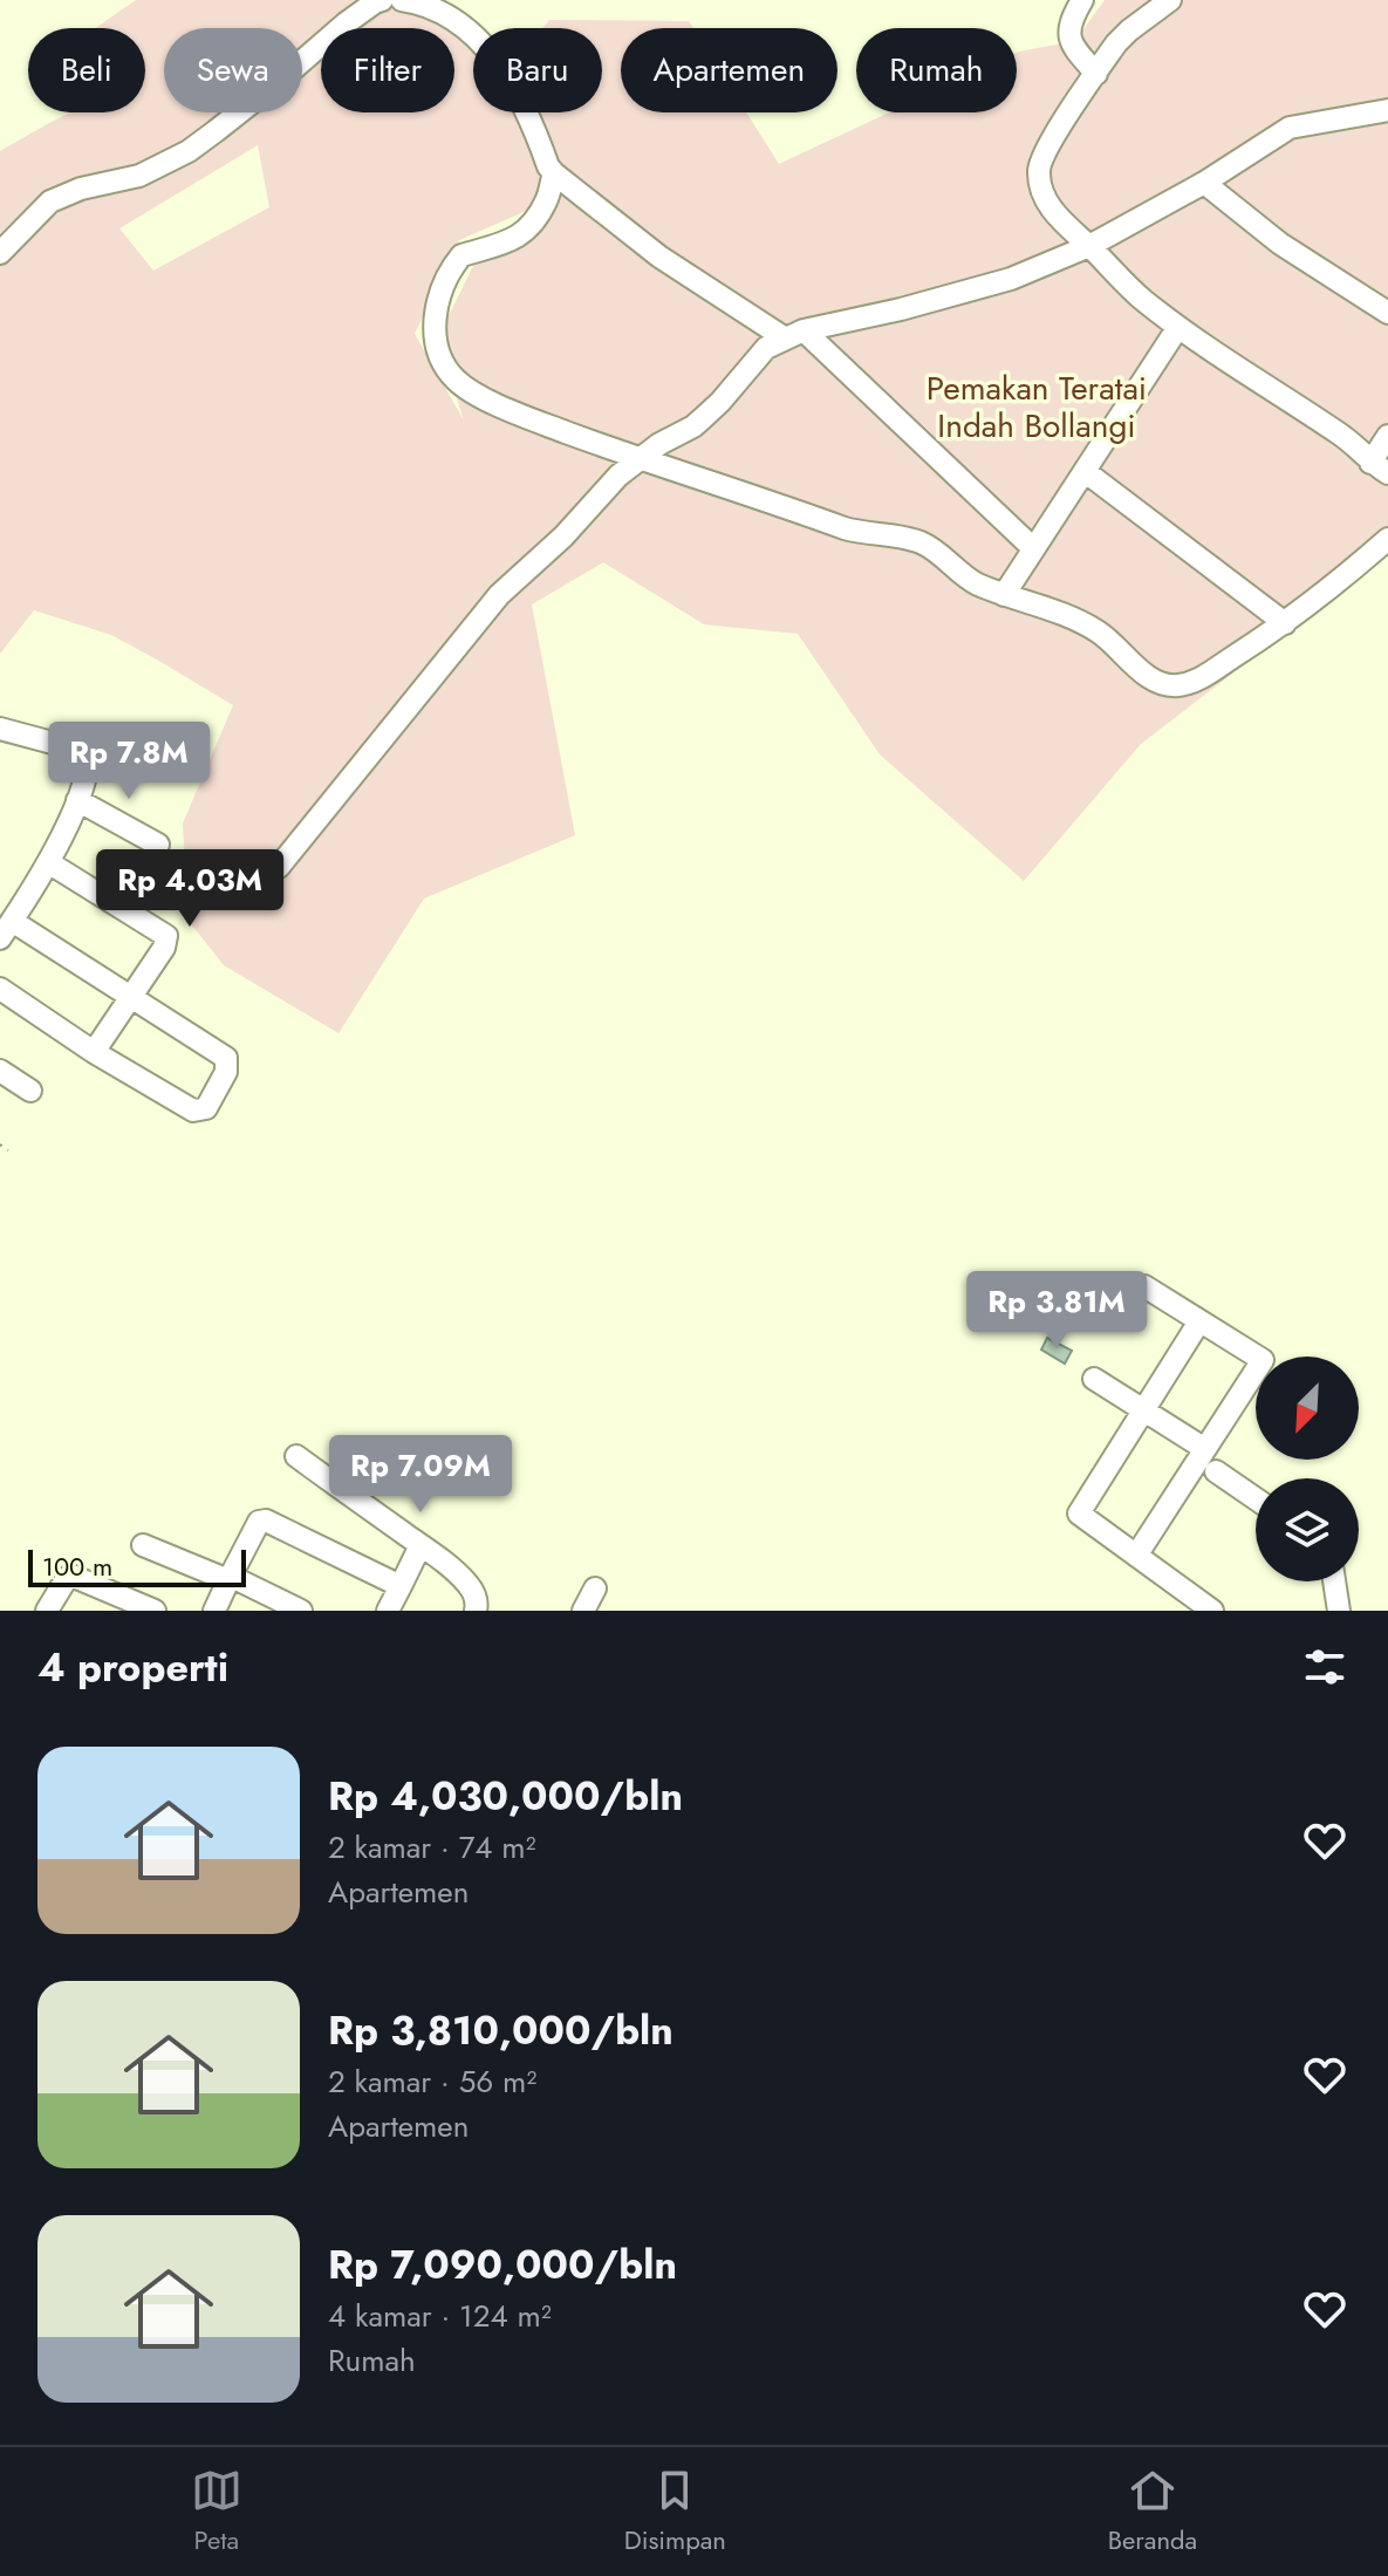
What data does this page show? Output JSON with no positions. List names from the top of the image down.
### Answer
{
  "parks": ["Pemakan Teratai Indah Bollangi"],
  "scale_bar": "100 m",
  "north": "bottom left",
  "page": {
    "chip": [
      "Beli",
      "Sewa",
      "Filter",
      "Baru",
      "Apartemen",
      "Rumah"
    ],
    "price": [
      "Rp 7.8M",
      "Rp 4.03M",
      "Rp 3.81M",
      "Rp 7.09M"
    ],
    "scale": "100 m",
    "heading": "4 properti",
    "list": [
      {
        "name": "Rp 4,030,000/bln",
        "note": "2 kamar · 74 m² · Apartemen"
      },
      {
        "name": "Rp 3,810,000/bln",
        "note": "2 kamar · 56 m² · Apartemen"
      },
      {
        "name": "Rp 7,090,000/bln",
        "note": "4 kamar · 124 m² · Rumah"
      }
    ],
    "tabs": ["Peta", "Disimpan", "Beranda"]
  }
}
